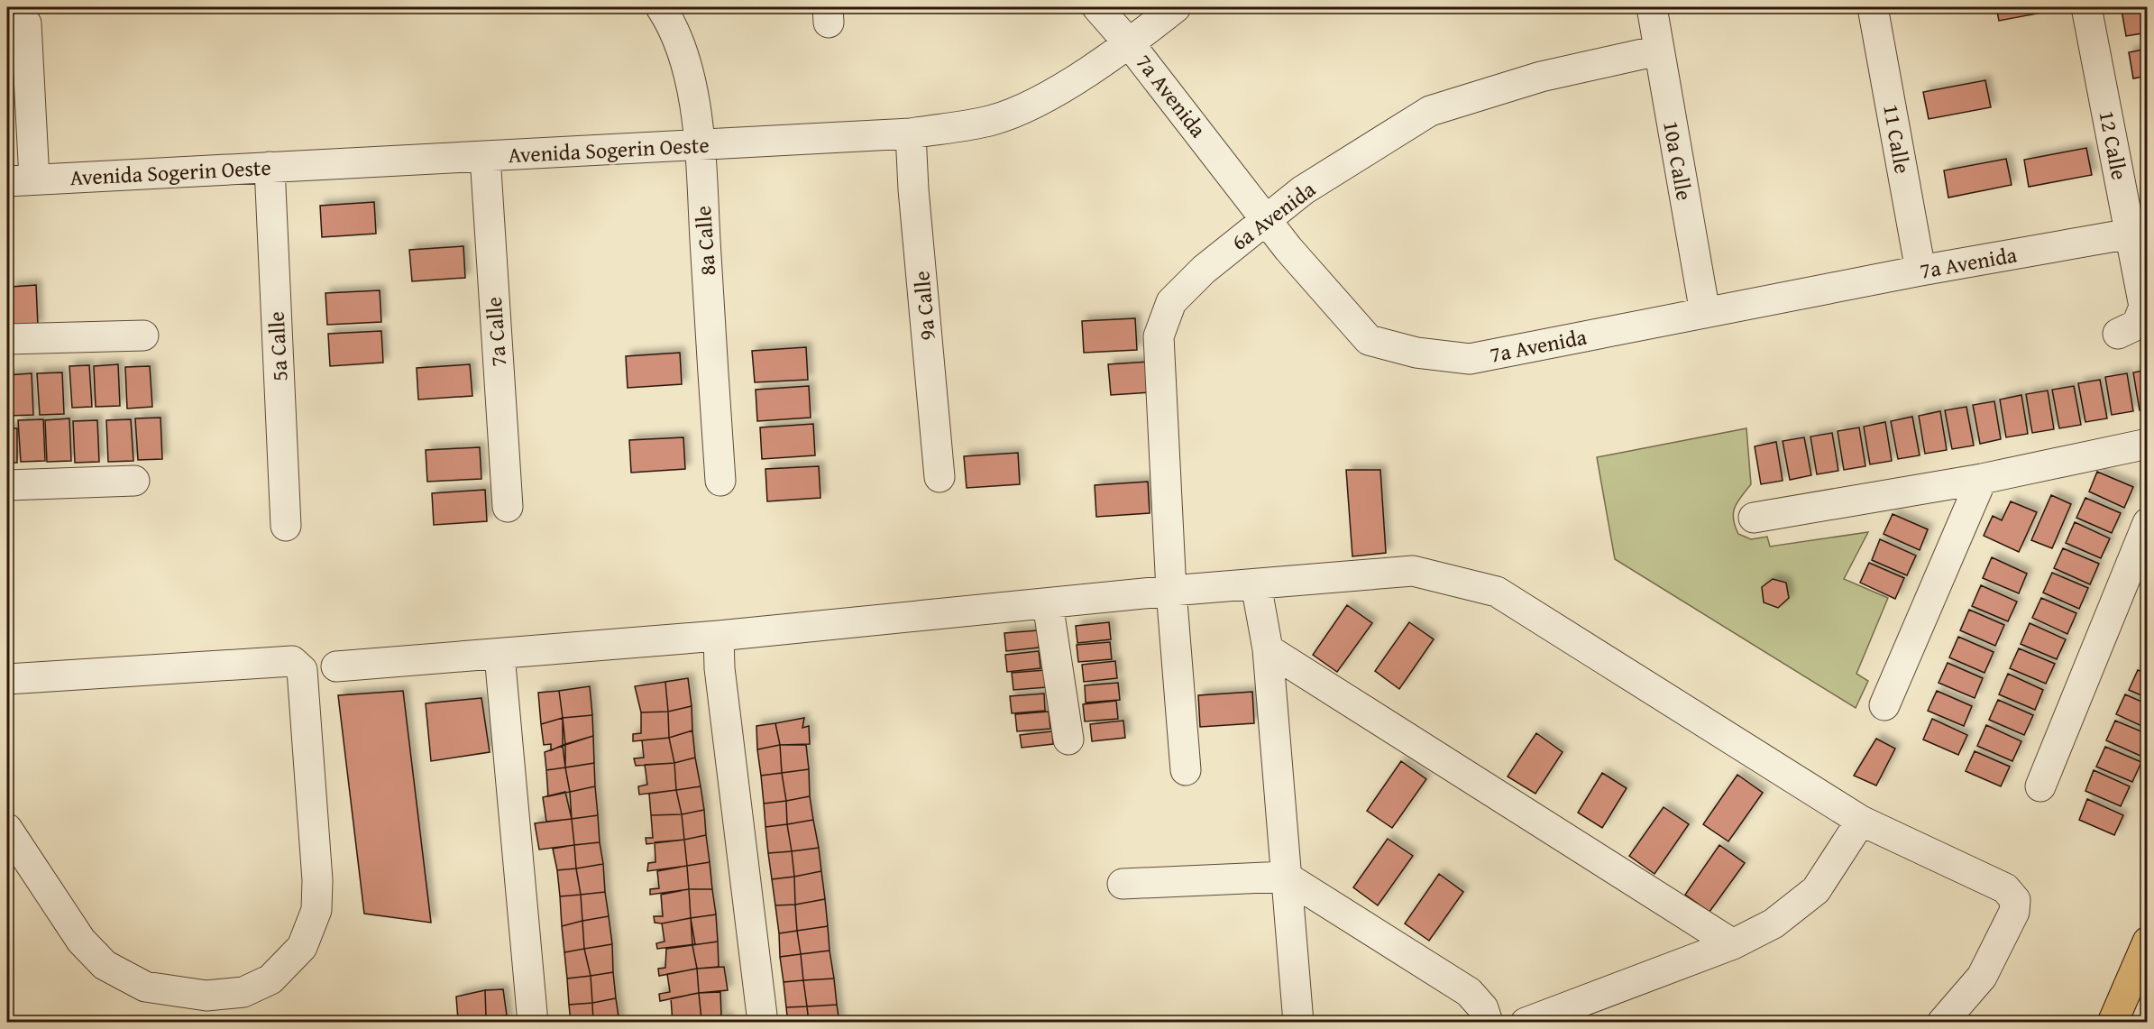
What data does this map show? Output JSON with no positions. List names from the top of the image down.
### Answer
{
  "streets": {
    "street": [
      "7a Avenida",
      "11 Calle",
      "12 Calle",
      "Avenida Sogerin Oeste",
      "10a Calle",
      "6a Avenida",
      "8a Calle",
      "9a Calle",
      "7a Calle",
      "5a Calle"
    ]
  },
  "crossings": [
    ["7a Avenida", "11 Calle"],
    ["7a Avenida", "12 Calle"],
    ["7a Avenida", "Avenida Sogerin Oeste"],
    ["7a Avenida", "10a Calle"],
    ["7a Avenida", "6a Avenida"],
    ["Avenida Sogerin Oeste", "8a Calle"],
    ["Avenida Sogerin Oeste", "9a Calle"],
    ["Avenida Sogerin Oeste", "7a Calle"],
    ["Avenida Sogerin Oeste", "5a Calle"],
    ["10a Calle", "6a Avenida"]
  ]
}
